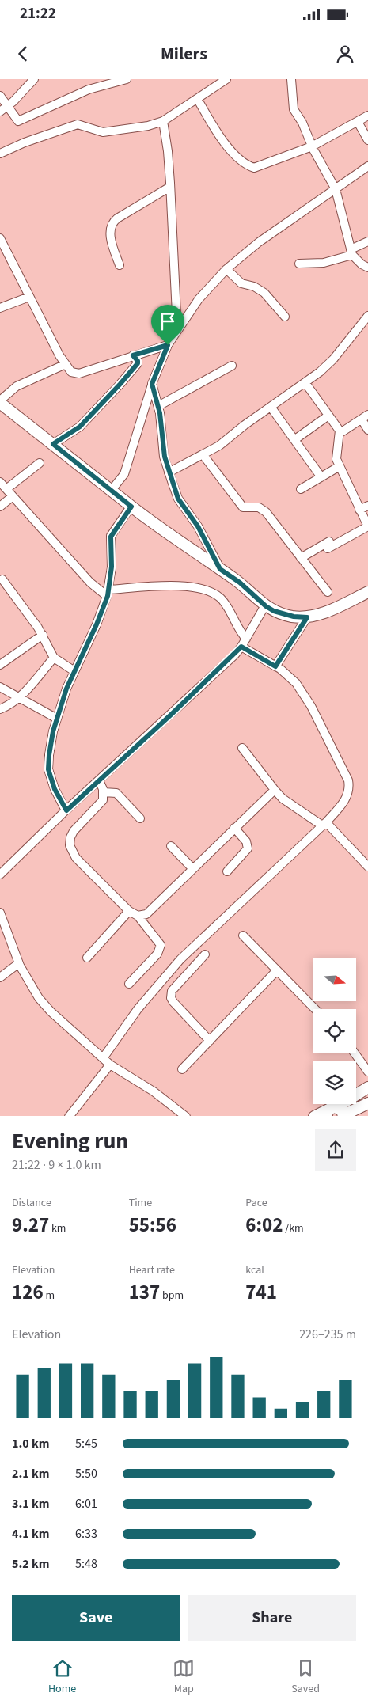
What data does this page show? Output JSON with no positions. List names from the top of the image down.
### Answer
{
  "north": "right",
  "page": {
    "status": "21:22",
    "header": "Milers",
    "heading": ["Evening run", "21:22 · 9 × 1.0 km"],
    "stats": [
      ["Distance", "9.27 km"],
      ["Time", "55:56"],
      ["Pace", "6:02 /km"],
      ["Elevation", "126 m"],
      ["Heart rate", "137 bpm"],
      ["kcal", "741"]
    ],
    "chart": ["Elevation", "226–235 m"],
    "list": [
      {
        "name": "1.0 km",
        "note": "5:45"
      },
      {
        "name": "2.1 km",
        "note": "5:50"
      },
      {
        "name": "3.1 km",
        "note": "6:01"
      },
      {
        "name": "4.1 km",
        "note": "6:33"
      },
      {
        "name": "5.2 km",
        "note": "5:48"
      }
    ],
    "buttons": ["Save", "Share"],
    "tabs": ["Home", "Map", "Saved"]
  }
}
